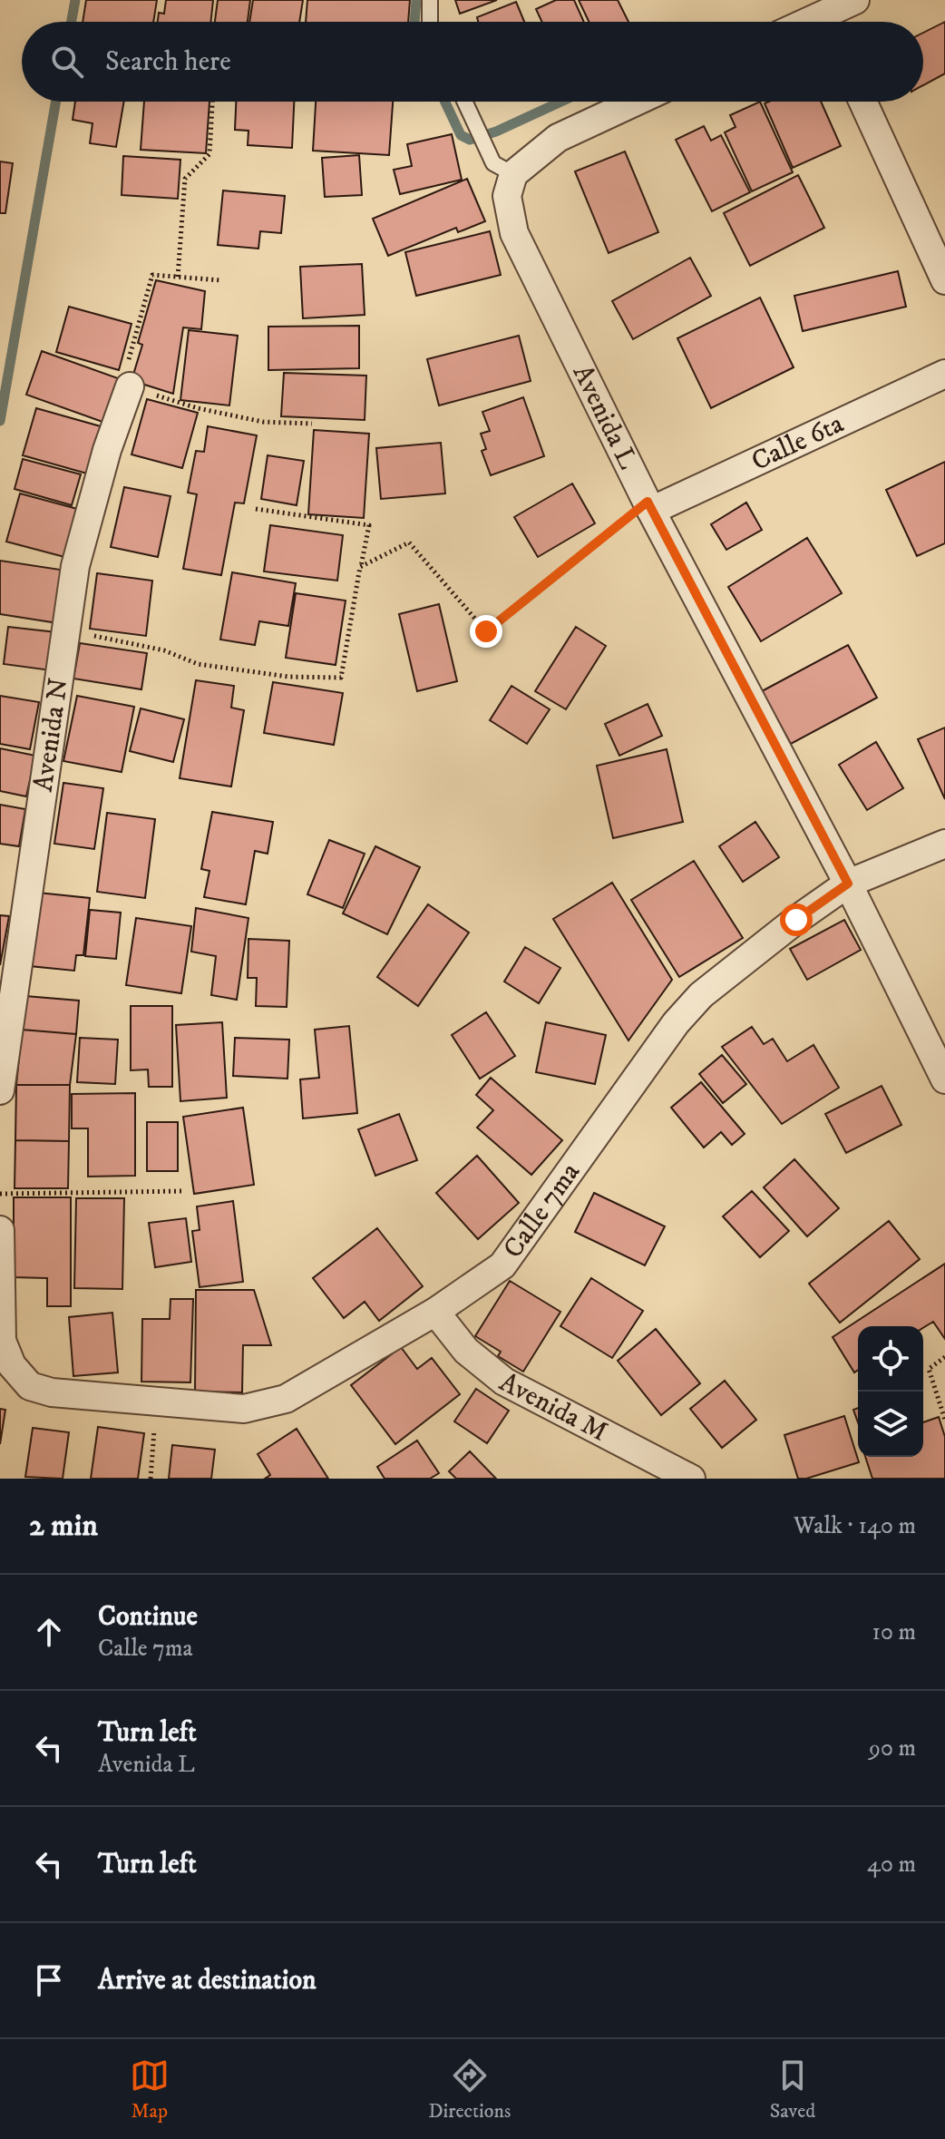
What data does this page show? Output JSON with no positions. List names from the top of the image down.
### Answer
{
  "streets": {
    "street": [
      "Avenida L",
      "Calle 6ta",
      "Avenida N",
      "Calle 7ma",
      "Avenida M"
    ]
  },
  "crossings": [
    ["Avenida L", "Calle 6ta"],
    ["Avenida L", "Calle 7ma"],
    ["Calle 7ma", "Avenida M"]
  ],
  "page": {
    "search": "Search here",
    "heading": ["2 min", "Walk · 140 m"],
    "list": [
      ["Continue", "Calle 7ma", "10 m"],
      ["Turn left", "Avenida L", "90 m"],
      ["Turn left", "40 m"],
      "Arrive at destination"
    ],
    "nav": ["Map", "Directions", "Saved"]
  }
}
